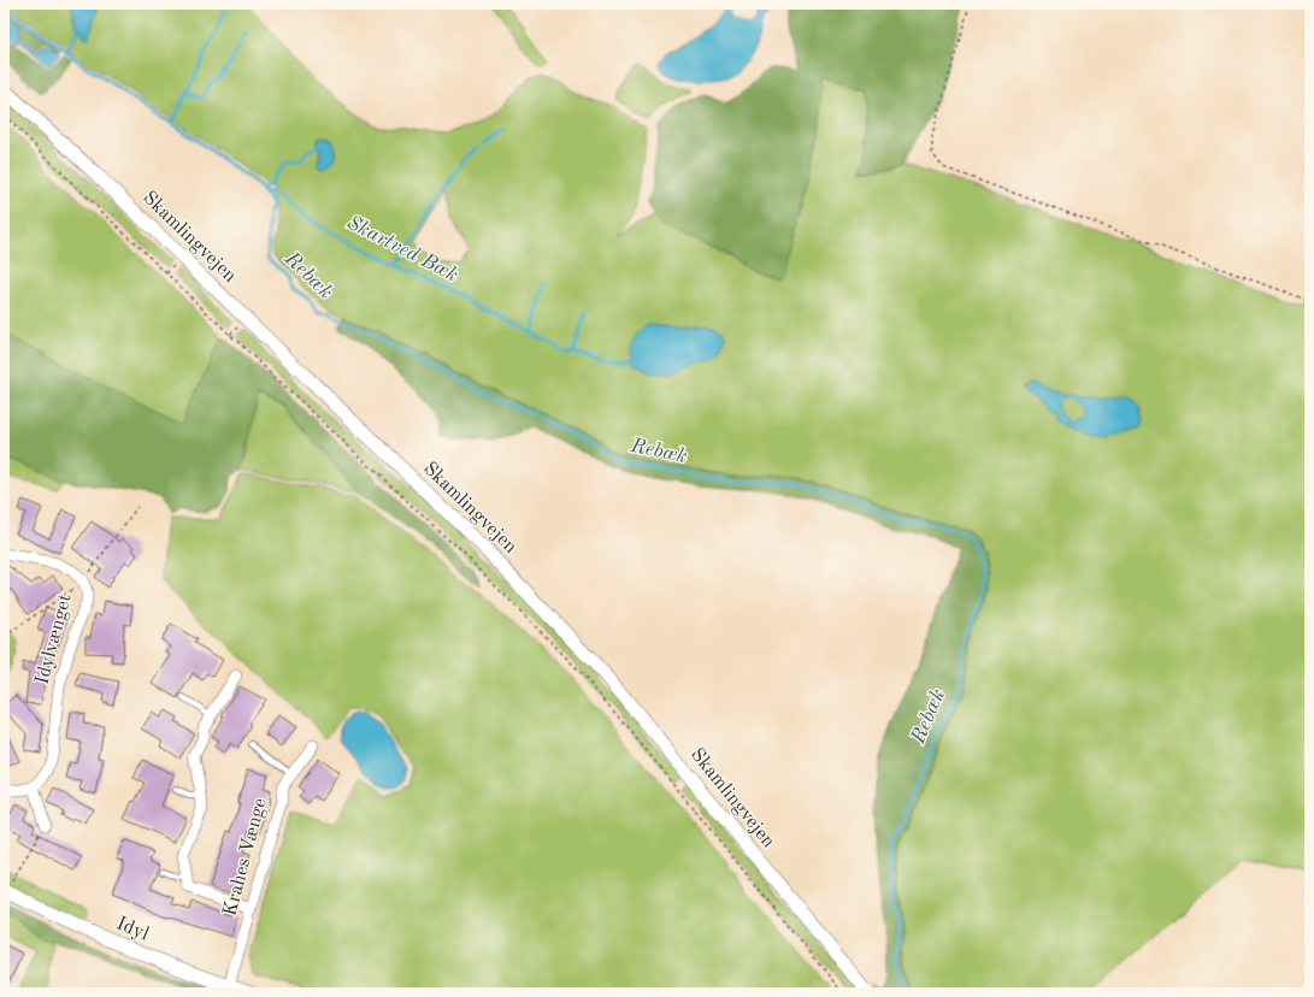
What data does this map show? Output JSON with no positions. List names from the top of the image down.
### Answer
{
  "streets": {
    "street": [
      "Skamlingvejen",
      "Idylvænget",
      "Krahes Vænge",
      "Idyl"
    ]
  },
  "crossings": [
    ["Krahes Vænge", "Idyl"]
  ],
  "water": ["Skartved Bæk", "Rebæk"]
}
